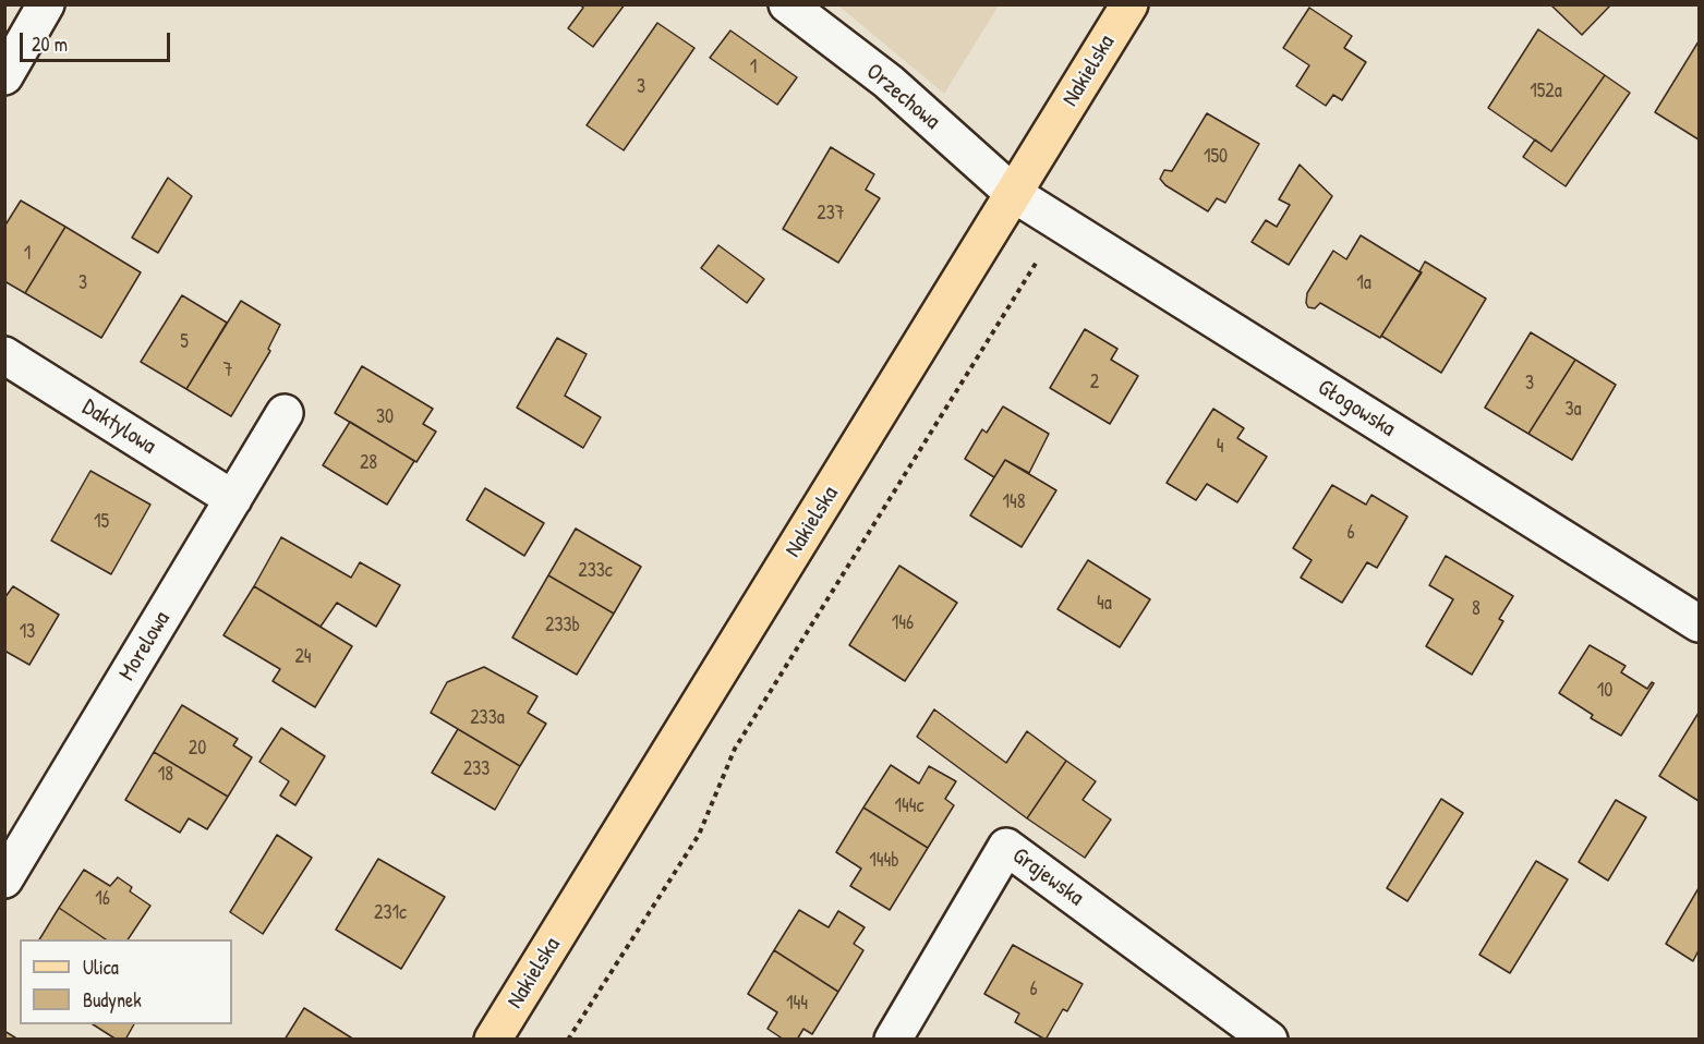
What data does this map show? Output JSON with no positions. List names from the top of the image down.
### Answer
{
  "streets": {
    "main road": ["Nakielska"],
    "street": [
      "Orzechowa",
      "Głogowska",
      "Daktylowa",
      "Morelowa",
      "Grajewska"
    ]
  },
  "crossings": [
    ["Nakielska", "Orzechowa"],
    ["Nakielska", "Głogowska"],
    ["Orzechowa", "Głogowska"],
    ["Daktylowa", "Morelowa"]
  ],
  "house_numbers": [
    "1",
    "3",
    "152a",
    "150",
    "237",
    "1",
    "3",
    "1a",
    "5",
    "7",
    "2",
    "3",
    "3a",
    "30",
    "4",
    "28",
    "148",
    "15",
    "6",
    "233c",
    "4a",
    "8",
    "146",
    "233b",
    "13",
    "24",
    "10",
    "233a",
    "20",
    "233",
    "18",
    "144c",
    "144b",
    "16",
    "231c",
    "6",
    "144"
  ],
  "legend": ["Ulica", "Budynek"],
  "scale_bar": "20 m"
}
